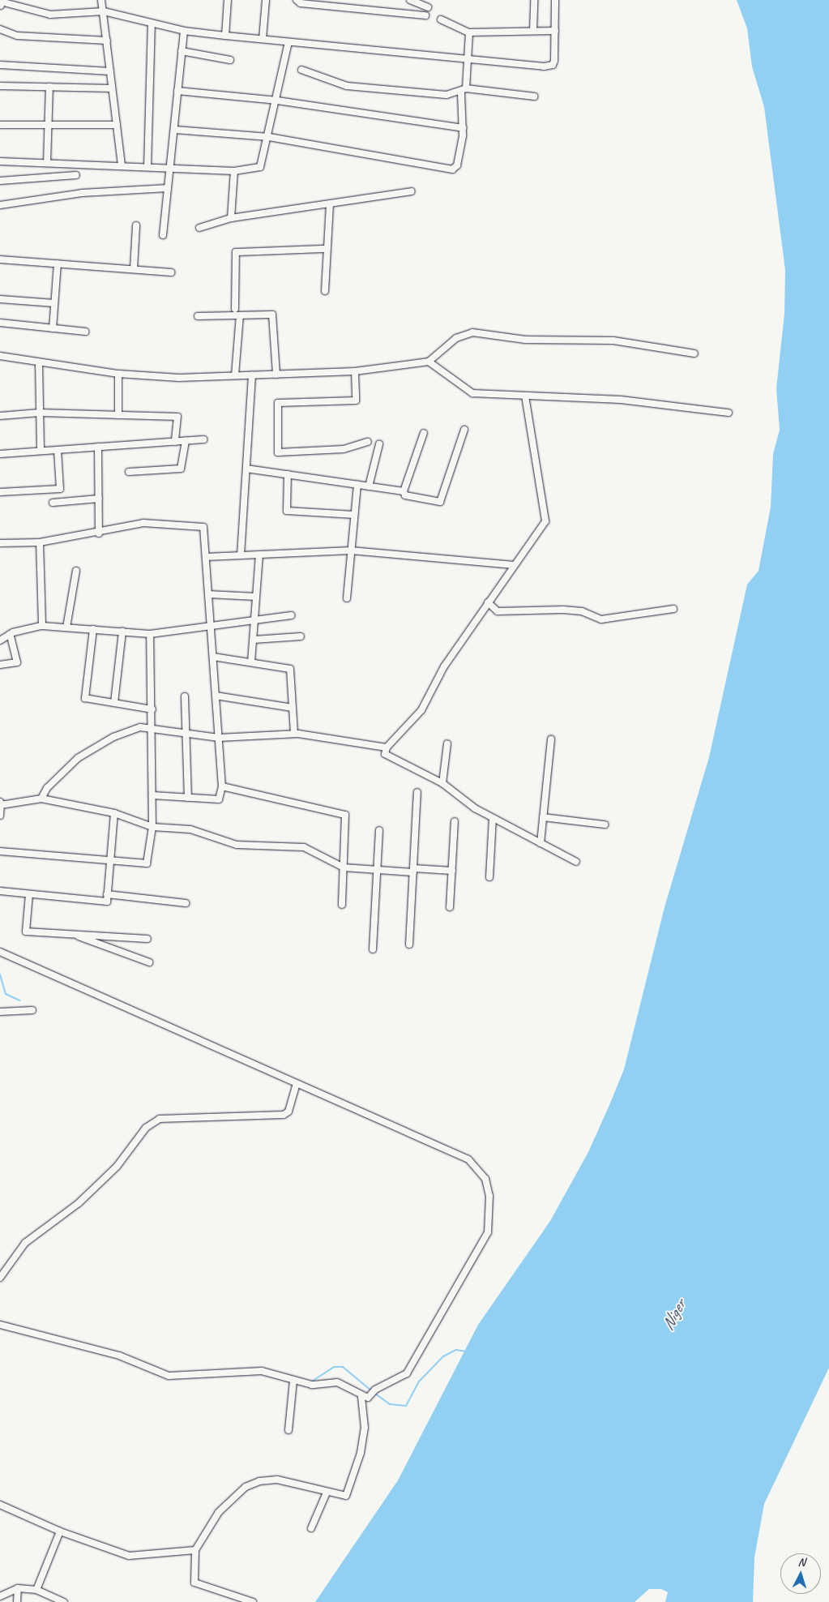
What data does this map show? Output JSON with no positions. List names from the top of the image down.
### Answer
{
  "water": ["Niger"],
  "north": "top"
}
